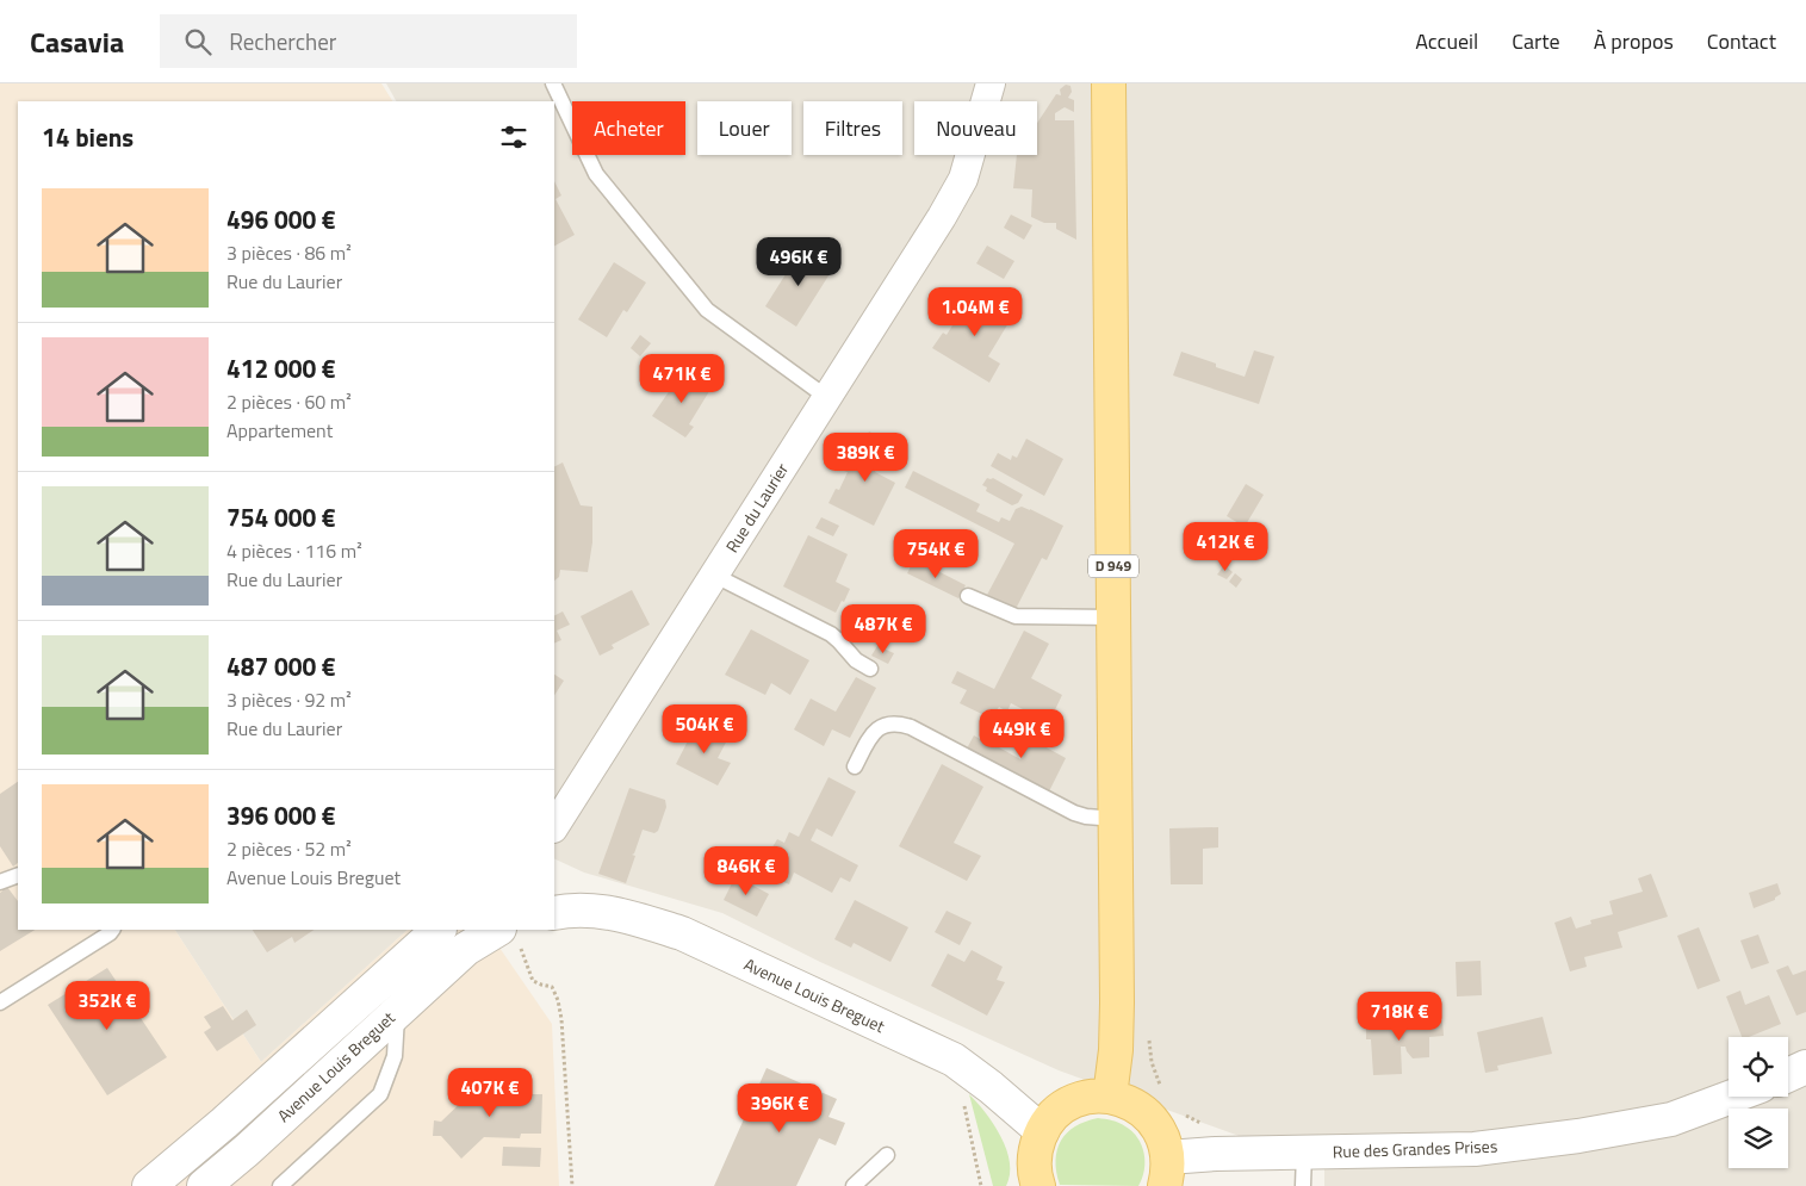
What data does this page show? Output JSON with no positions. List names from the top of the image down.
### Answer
{
  "streets": {
    "main road": ["D 949"],
    "street": ["Rue du Laurier", "Avenue Louis Breguet", "Rue des Grandes Prises"]
  },
  "page": {
    "header": "Casavia",
    "search": "Rechercher",
    "nav": [
      "Accueil",
      "Carte",
      "À propos",
      "Contact"
    ],
    "chip": [
      "Acheter",
      "Louer",
      "Filtres",
      "Nouveau"
    ],
    "heading": "14 biens",
    "list": [
      {
        "name": "496 000 €",
        "note": "3 pièces · 86 m² · Rue du Laurier"
      },
      {
        "name": "412 000 €",
        "note": "2 pièces · 60 m² · Appartement"
      },
      {
        "name": "754 000 €",
        "note": "4 pièces · 116 m² · Rue du Laurier"
      },
      {
        "name": "487 000 €",
        "note": "3 pièces · 92 m² · Rue du Laurier"
      },
      {
        "name": "396 000 €",
        "note": "2 pièces · 52 m² · Avenue Louis Breguet"
      }
    ],
    "price": [
      "496K €",
      "1.04M €",
      "471K €",
      "389K €",
      "412K €",
      "754K €",
      "487K €",
      "504K €",
      "449K €",
      "846K €",
      "352K €",
      "718K €",
      "407K €",
      "396K €"
    ]
  }
}
